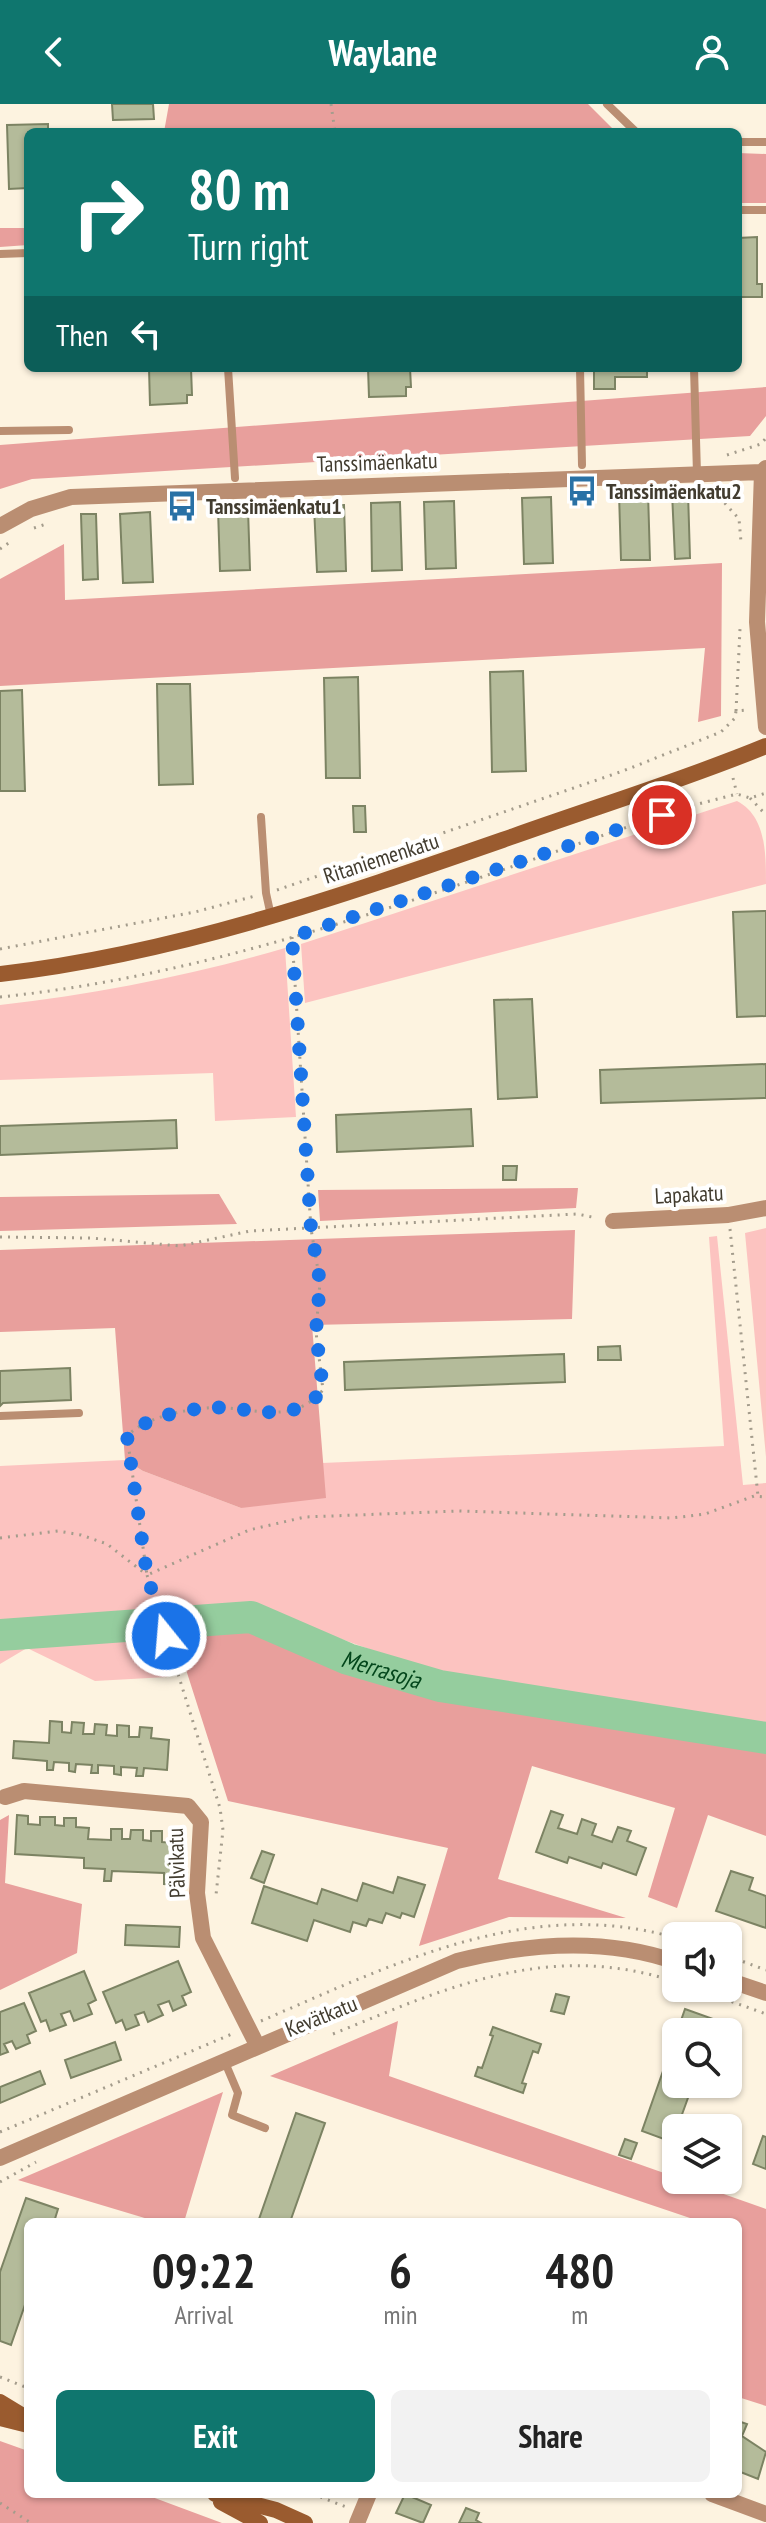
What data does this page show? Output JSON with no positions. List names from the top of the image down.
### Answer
{
  "streets": {
    "street": [
      "Tanssimäenkatu",
      "Ritaniemenkatu",
      "Lapakatu",
      "Pälvikatu",
      "Kevätkatu"
    ]
  },
  "crossings": [
    ["Pälvikatu", "Kevätkatu"]
  ],
  "water": ["Merrasoja"],
  "places": {
    "bus stop": ["Tanssimäenkatu2", "Tanssimäenkatu1"]
  },
  "page": {
    "header": "Waylane",
    "turn": ["80 m", "Turn right"],
    "then": "Then",
    "eta": [
      "09:22",
      "Arrival",
      "6",
      "min",
      "480",
      "m"
    ],
    "buttons": ["Exit", "Share"]
  }
}
